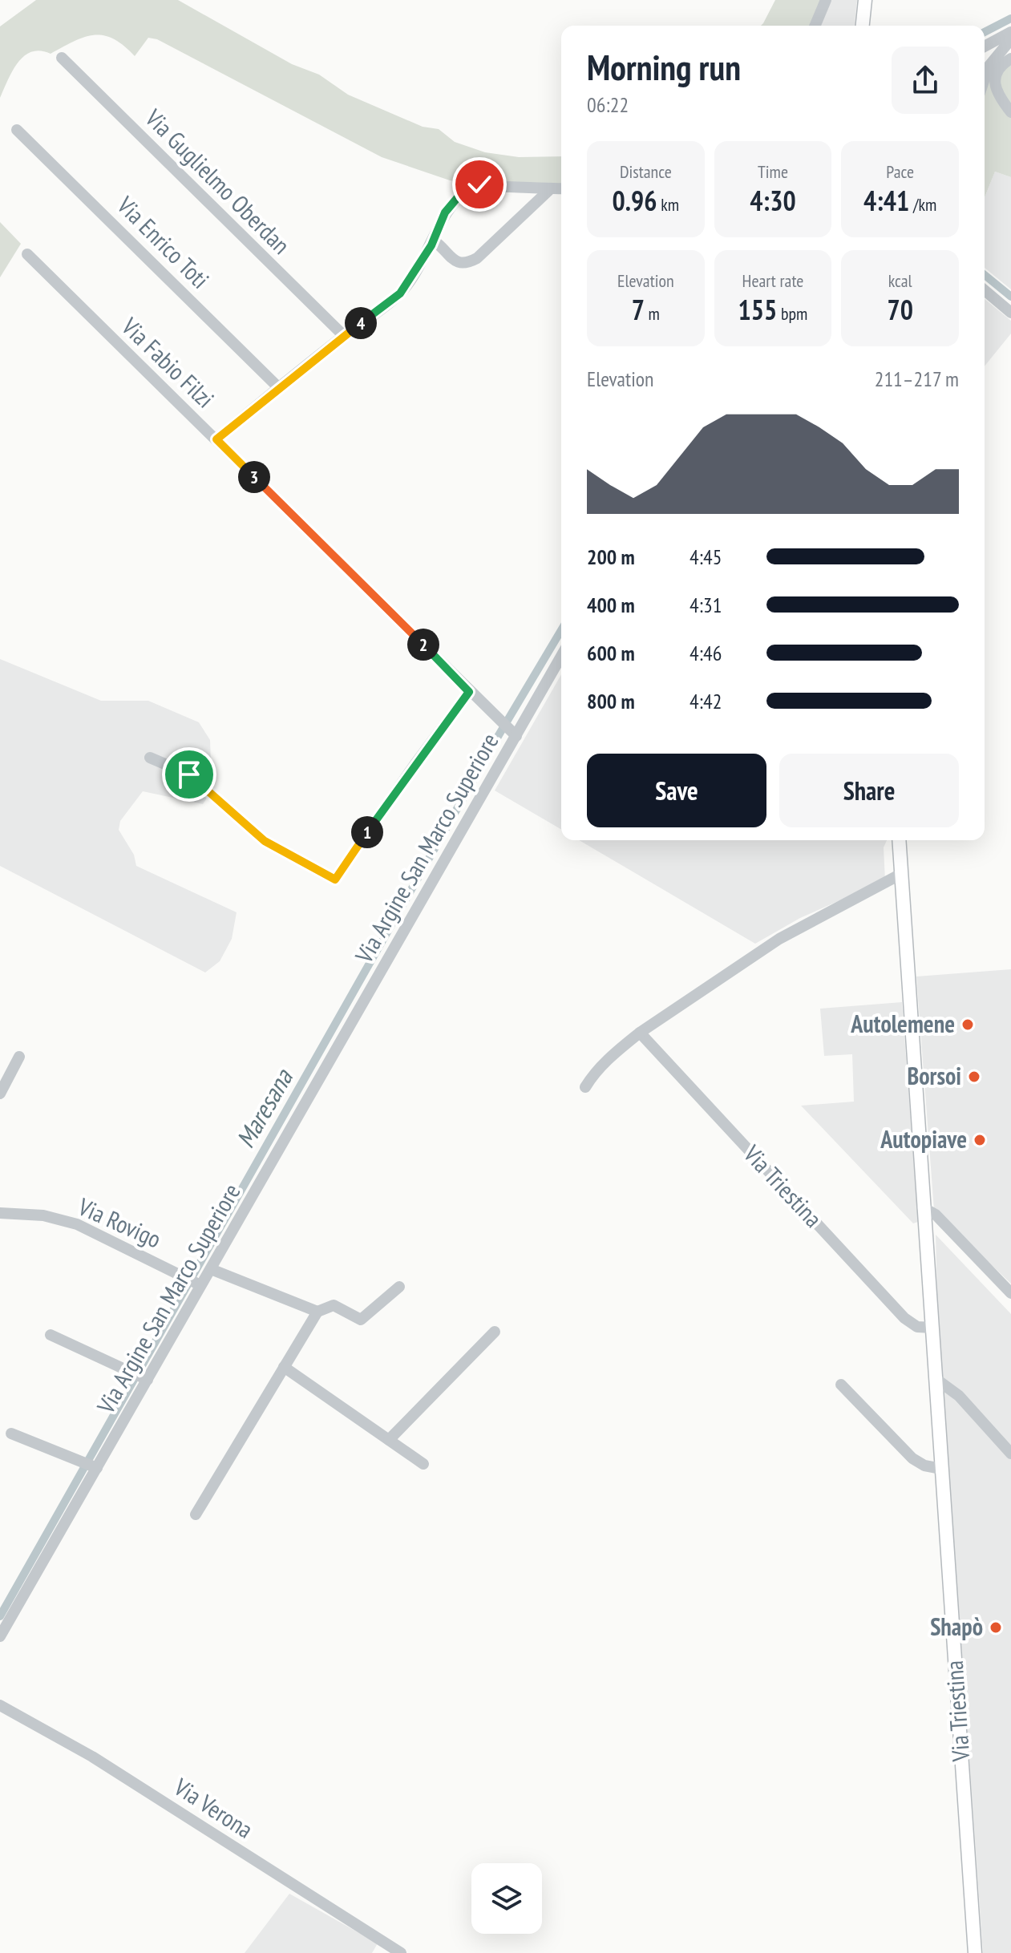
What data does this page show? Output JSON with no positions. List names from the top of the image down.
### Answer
{
  "streets": {
    "main road": ["Via Triestina"],
    "street": [
      "Via Guglielmo Oberdan",
      "Via Enrico Toti",
      "Via Fabio Filzi",
      "Via Argine San Marco Superiore",
      "Via Rovigo",
      "Via Verona"
    ]
  },
  "crossings": [
    ["Via Fabio Filzi", "Via Argine San Marco Superiore"],
    ["Via Argine San Marco Superiore", "Via Rovigo"]
  ],
  "water": ["Maresana"],
  "places": [
    "Autolemene",
    "Borsoi",
    "Autopiave",
    "Shapò"
  ],
  "page": {
    "heading": ["Morning run", "06:22"],
    "stats": [
      ["Distance", "0.96 km"],
      ["Time", "4:30"],
      ["Pace", "4:41 /km"],
      ["Elevation", "7 m"],
      ["Heart rate", "155 bpm"],
      ["kcal", "70"]
    ],
    "pins": [
      "4",
      "3",
      "2",
      "1"
    ],
    "chart": ["Elevation", "211–217 m"],
    "list": [
      {
        "name": "200 m",
        "note": "4:45"
      },
      {
        "name": "400 m",
        "note": "4:31"
      },
      {
        "name": "600 m",
        "note": "4:46"
      },
      {
        "name": "800 m",
        "note": "4:42"
      }
    ],
    "buttons": ["Save", "Share"]
  }
}
